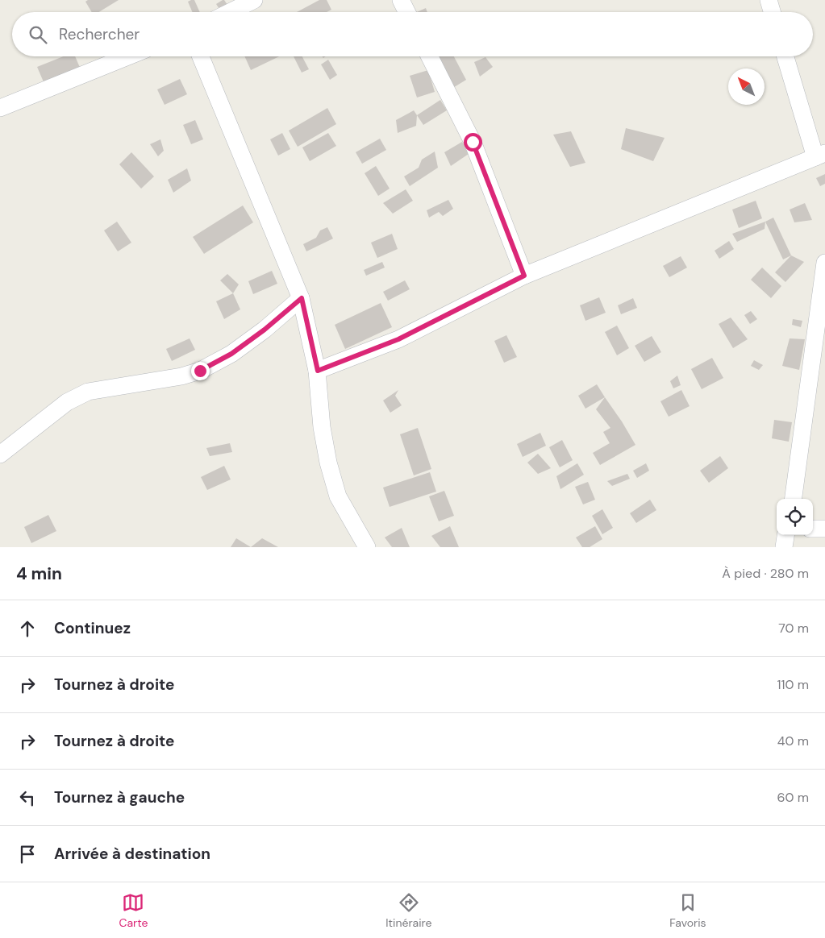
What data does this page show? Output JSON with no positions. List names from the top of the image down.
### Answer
{
  "north": "top left",
  "page": {
    "search": "Rechercher",
    "heading": ["4 min", "À pied · 280 m"],
    "list": [
      ["Continuez", "70 m"],
      ["Tournez à droite", "110 m"],
      ["Tournez à droite", "40 m"],
      ["Tournez à gauche", "60 m"],
      "Arrivée à destination"
    ],
    "nav": ["Carte", "Itinéraire", "Favoris"]
  }
}
